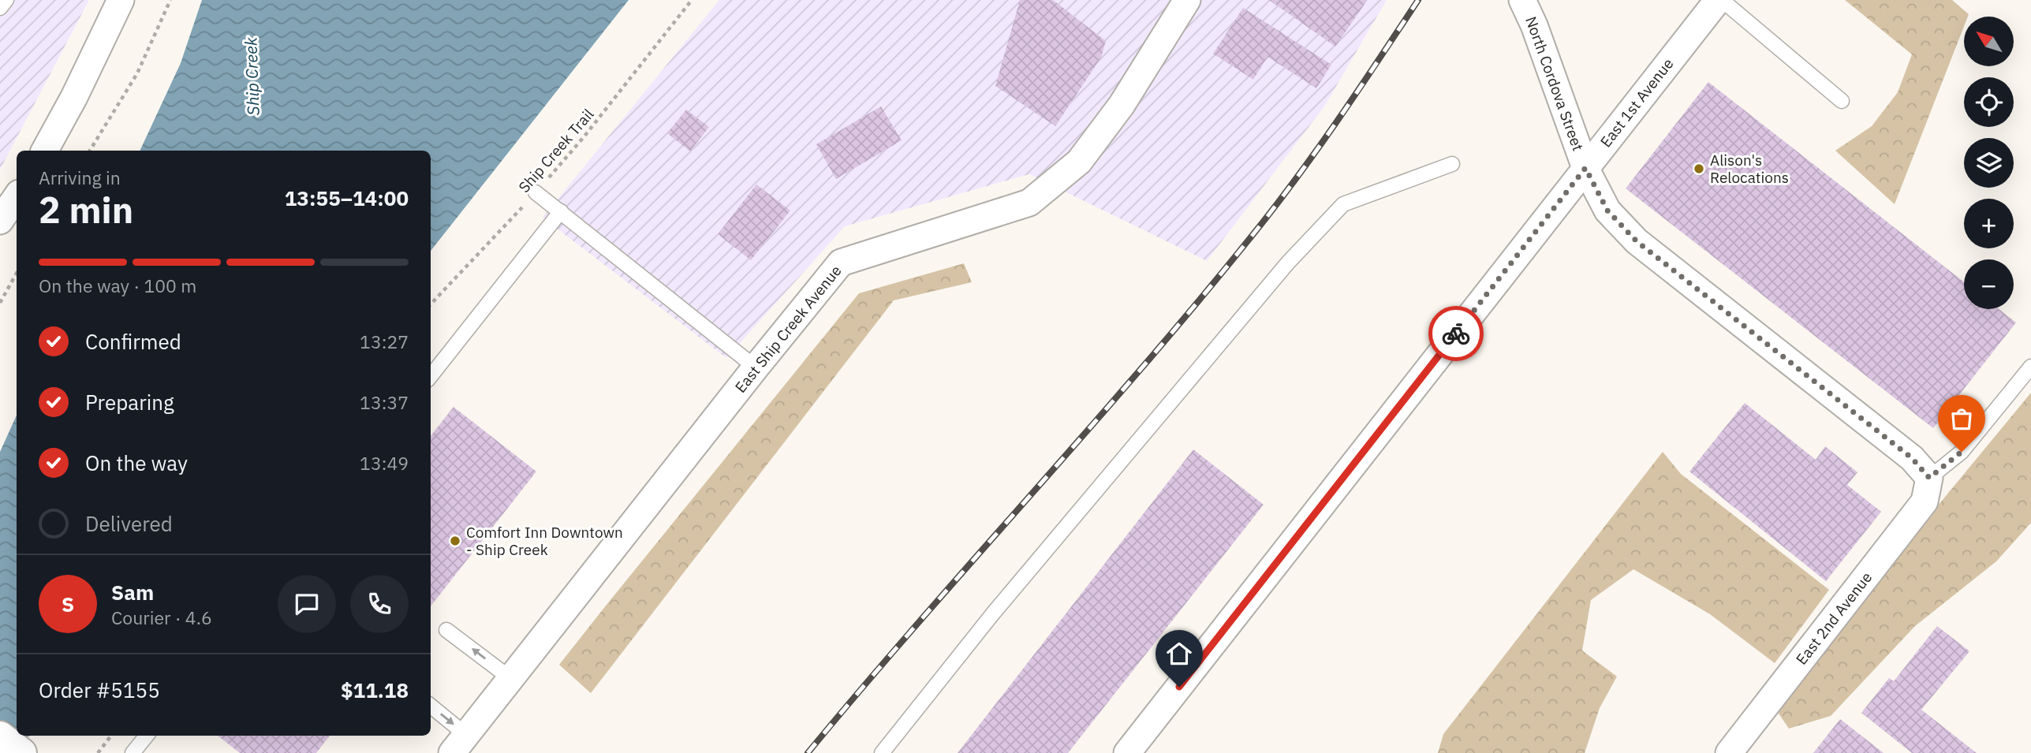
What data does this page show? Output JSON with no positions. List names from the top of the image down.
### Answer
{
  "streets": {
    "street": [
      "North Cordova Street",
      "East 1st Avenue",
      "East Ship Creek Avenue",
      "East 2nd Avenue"
    ],
    "path": ["Ship Creek Trail"]
  },
  "crossings": [
    ["North Cordova Street", "East 1st Avenue"],
    ["North Cordova Street", "East 2nd Avenue"]
  ],
  "water": ["Ship Creek"],
  "places": ["Alison's Relocations", "Comfort Inn Downtown - Ship Creek"],
  "north": "top left",
  "page": {
    "map_buttons": ["+", "−"],
    "heading": ["2 min", "Arriving in", "13:55–14:00"],
    "panel": [
      "Sam",
      "Courier · 4.6",
      "Order #5155",
      "$11.18"
    ],
    "bar": "On the way · 100 m",
    "list": [
      ["Confirmed", "13:27"],
      ["Preparing", "13:37"],
      ["On the way", "13:49"],
      "Delivered"
    ],
    "round": "S"
  }
}
